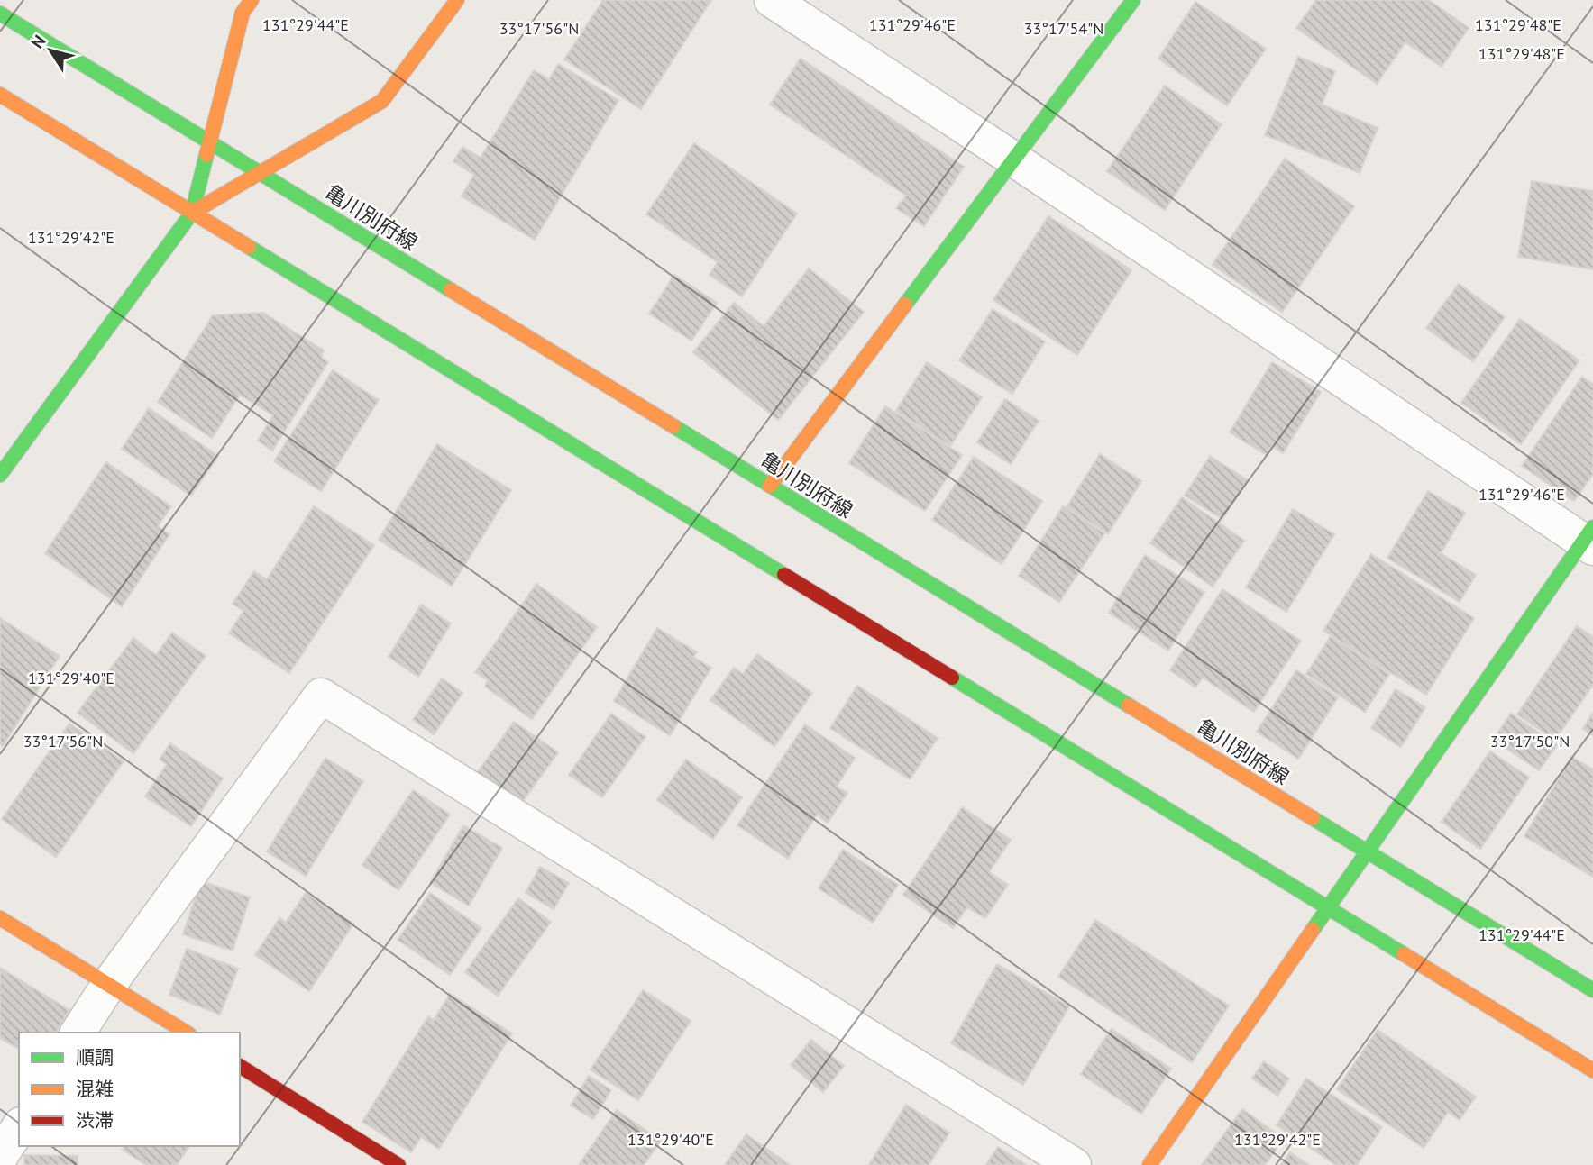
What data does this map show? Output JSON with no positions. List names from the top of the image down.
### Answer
{
  "streets": {
    "main road": ["亀川別府線"]
  },
  "legend": ["順調", "混雑", "渋滞"],
  "north": "top left",
  "coordinates": [
    "131°29'44\"E",
    "131°29'46\"E",
    "131°29'48\"E",
    "33°17'56\"N",
    "33°17'54\"N",
    "131°29'42\"E",
    "131°29'40\"E",
    "33°17'50\"N"
  ]
}
